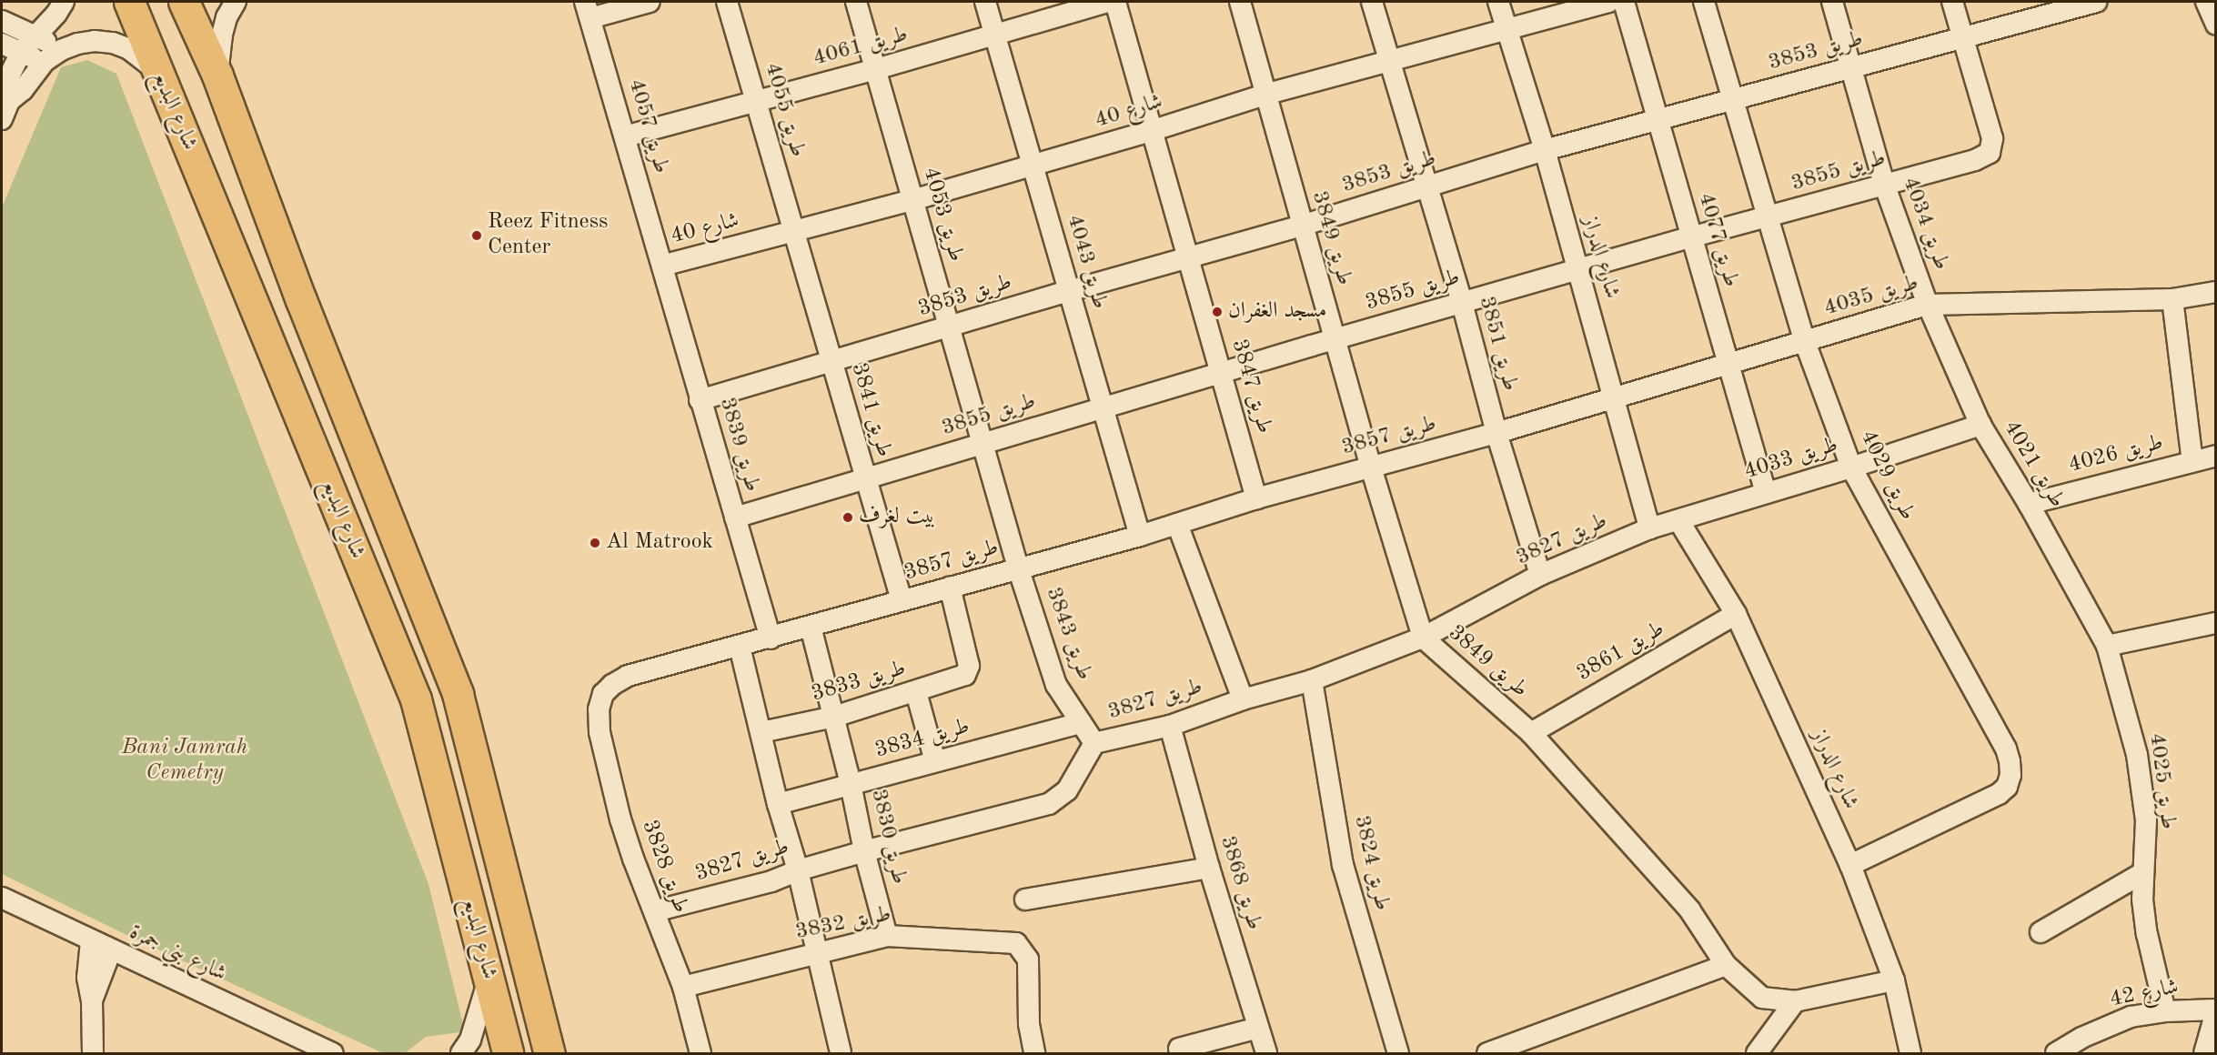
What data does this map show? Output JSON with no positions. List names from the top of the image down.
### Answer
{
  "streets": {
    "main road": ["شارع البديع"],
    "street": [
      "طريق 4061",
      "طريق 3853",
      "طريق 4055",
      "شارع 40",
      "طريق 4057",
      "طريق 3855",
      "طريق 4053",
      "طريق 4034",
      "طريق 3849",
      "طريق 4077",
      "شارع الدراز",
      "طريق 4043",
      "طريق 4035",
      "طريق 3851",
      "طريق 3847",
      "طريق 3841",
      "طريق 3857",
      "طريق 3839",
      "طريق 4026",
      "طريق 4033",
      "طريق 4021",
      "طريق 4029",
      "طريق 3827",
      "طريق 3843",
      "طريق 3861",
      "طريق 3833",
      "طريق 3834",
      "طريق 4025",
      "طريق 3830",
      "طريق 3824",
      "طريق 3828",
      "طريق 3868",
      "طريق 3832",
      "شارع بني جمرة",
      "شارع 42"
    ]
  },
  "crossings": [
    ["طريق 4061", "طريق 4055"],
    ["طريق 4061", "طريق 4057"],
    ["طريق 4061", "طريق 4053"],
    ["طريق 4061", "طريق 4043"],
    ["طريق 3853", "طريق 3855"],
    ["طريق 3853", "طريق 4053"],
    ["طريق 3853", "طريق 4034"],
    ["طريق 3853", "طريق 3849"],
    ["طريق 3853", "طريق 4077"],
    ["طريق 3853", "شارع الدراز"],
    ["طريق 3853", "طريق 4043"],
    ["طريق 3853", "طريق 3851"],
    ["طريق 3853", "طريق 3847"],
    ["طريق 3853", "طريق 3841"],
    ["طريق 3853", "طريق 3839"],
    ["طريق 3853", "طريق 4029"],
    ["طريق 4055", "شارع 40"],
    ["طريق 4055", "طريق 3841"],
    ["شارع 40", "طريق 4057"],
    ["شارع 40", "طريق 4053"],
    ["شارع 40", "طريق 3849"],
    ["شارع 40", "شارع الدراز"],
    ["شارع 40", "طريق 4043"],
    ["شارع 40", "طريق 3851"],
    ["شارع 40", "طريق 3847"],
    ["شارع 40", "طريق 3841"],
    ["شارع 40", "طريق 3839"],
    ["طريق 4057", "طريق 3839"],
    ["طريق 3855", "طريق 4053"],
    ["طريق 3855", "طريق 4034"],
    ["طريق 3855", "طريق 3849"],
    ["طريق 3855", "طريق 4077"],
    ["طريق 3855", "شارع الدراز"],
    ["طريق 3855", "طريق 4043"],
    ["طريق 3855", "طريق 3851"],
    ["طريق 3855", "طريق 3847"],
    ["طريق 3855", "طريق 3841"],
    ["طريق 3855", "طريق 3839"],
    ["طريق 3855", "طريق 4029"],
    ["طريق 4053", "طريق 3857"],
    ["طريق 4053", "طريق 3843"],
    ["طريق 4034", "طريق 4035"],
    ["طريق 4034", "طريق 4021"],
    ["طريق 3849", "شارع الدراز"],
    ["طريق 3849", "طريق 3857"],
    ["طريق 3849", "طريق 3827"],
    ["طريق 3849", "طريق 3861"],
    ["طريق 4077", "طريق 4035"],
    ["طريق 4077", "طريق 4033"],
    ["شارع الدراز", "طريق 4035"],
    ["شارع الدراز", "طريق 3857"],
    ["شارع الدراز", "طريق 4033"],
    ["شارع الدراز", "طريق 4029"],
    ["شارع الدراز", "طريق 3827"],
    ["شارع الدراز", "طريق 3861"],
    ["طريق 4043", "طريق 3857"],
    ["طريق 4035", "طريق 3857"],
    ["طريق 4035", "طريق 4021"],
    ["طريق 4035", "طريق 4029"],
    ["طريق 3851", "طريق 3857"],
    ["طريق 3851", "طريق 3827"],
    ["طريق 3847", "طريق 3857"],
    ["طريق 3841", "طريق 3857"],
    ["طريق 3857", "طريق 3839"],
    ["طريق 3857", "طريق 3843"],
    ["طريق 3857", "طريق 3833"],
    ["طريق 3857", "طريق 3830"],
    ["طريق 3857", "طريق 3828"],
    ["طريق 4026", "طريق 4021"],
    ["طريق 4033", "طريق 4021"],
    ["طريق 4033", "طريق 4029"],
    ["طريق 4033", "طريق 3827"],
    ["طريق 4021", "طريق 4025"],
    ["طريق 3827", "طريق 3843"],
    ["طريق 3827", "طريق 3830"],
    ["طريق 3827", "طريق 3824"],
    ["طريق 3827", "طريق 3828"],
    ["طريق 3827", "طريق 3868"],
    ["طريق 3843", "طريق 3834"],
    ["طريق 3833", "طريق 3830"],
    ["طريق 3834", "طريق 3830"],
    ["طريق 4025", "شارع 42"],
    ["طريق 3830", "طريق 3832"],
    ["طريق 3828", "طريق 3832"]
  ],
  "parks": ["Bani Jamrah Cemetry"],
  "places": [
    "Reez Fitness Center",
    "مسجد الغفران",
    "بيت لغرف",
    "Al Matrook"
  ]
}
